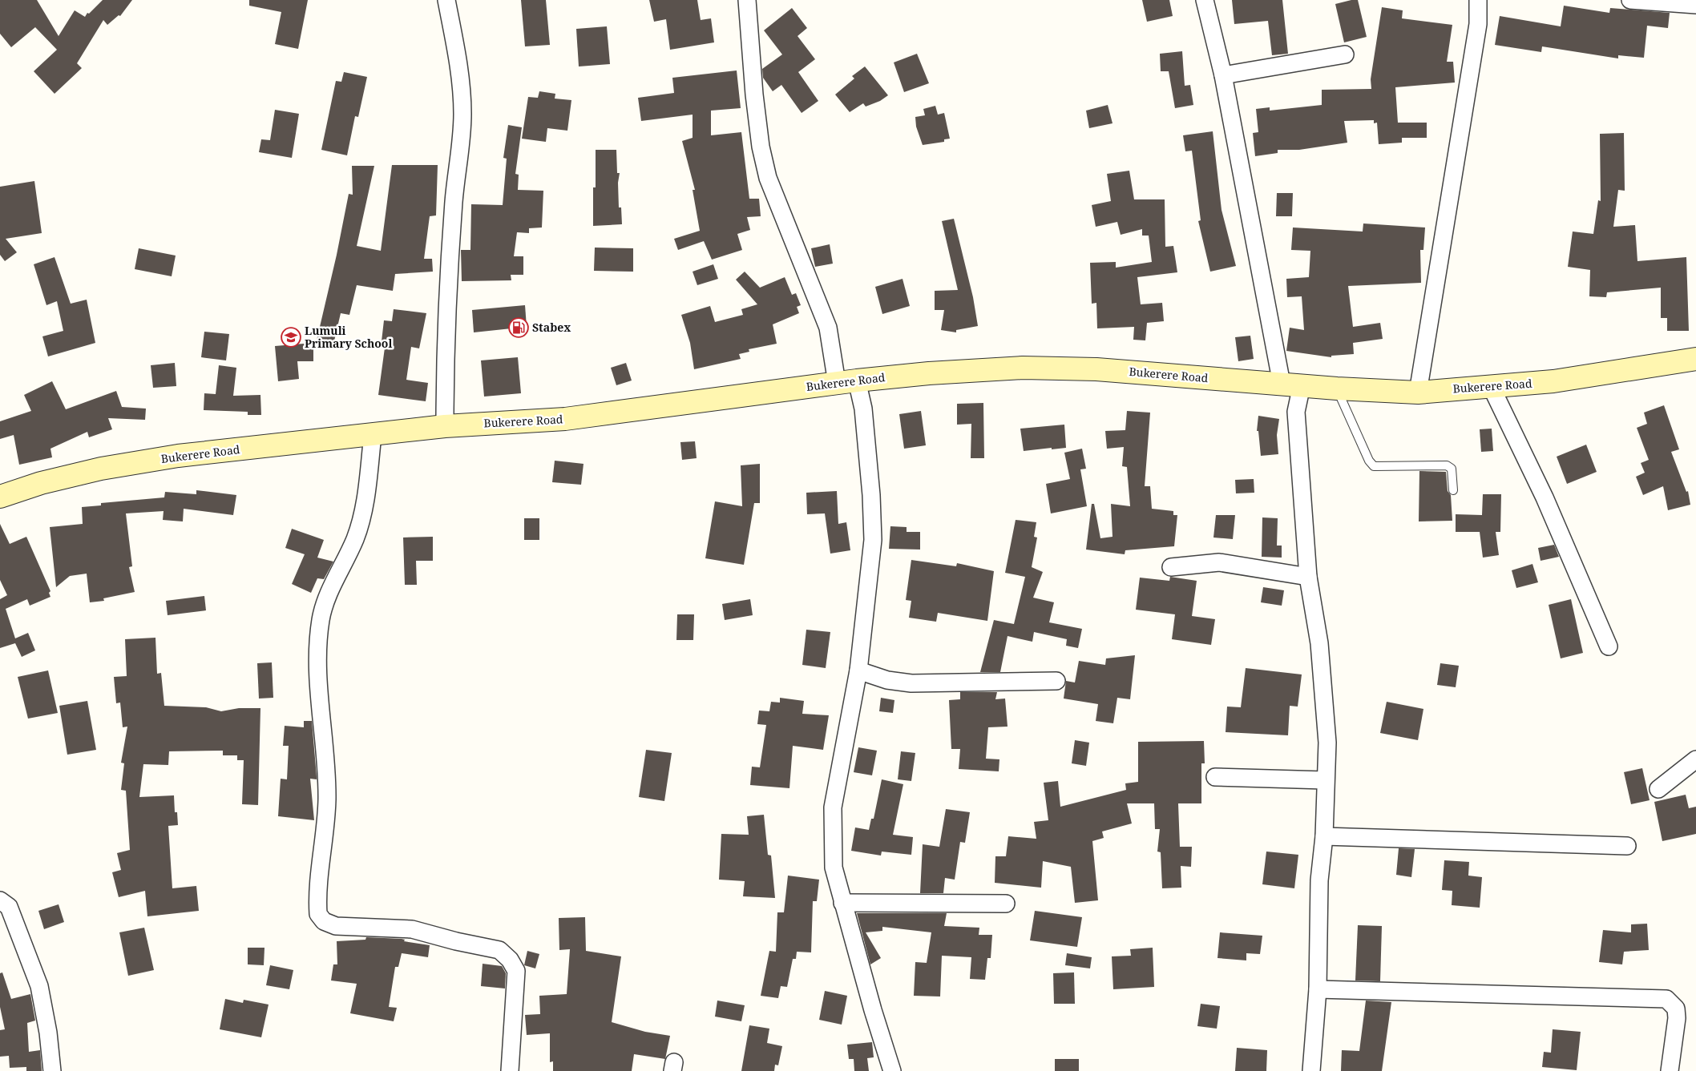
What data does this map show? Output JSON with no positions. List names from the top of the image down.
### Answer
{
  "streets": {
    "main road": ["Bukerere Road"]
  },
  "places": {
    "fuel station": ["Stabex"],
    "school or university": ["Lumuli Primary School"]
  }
}
